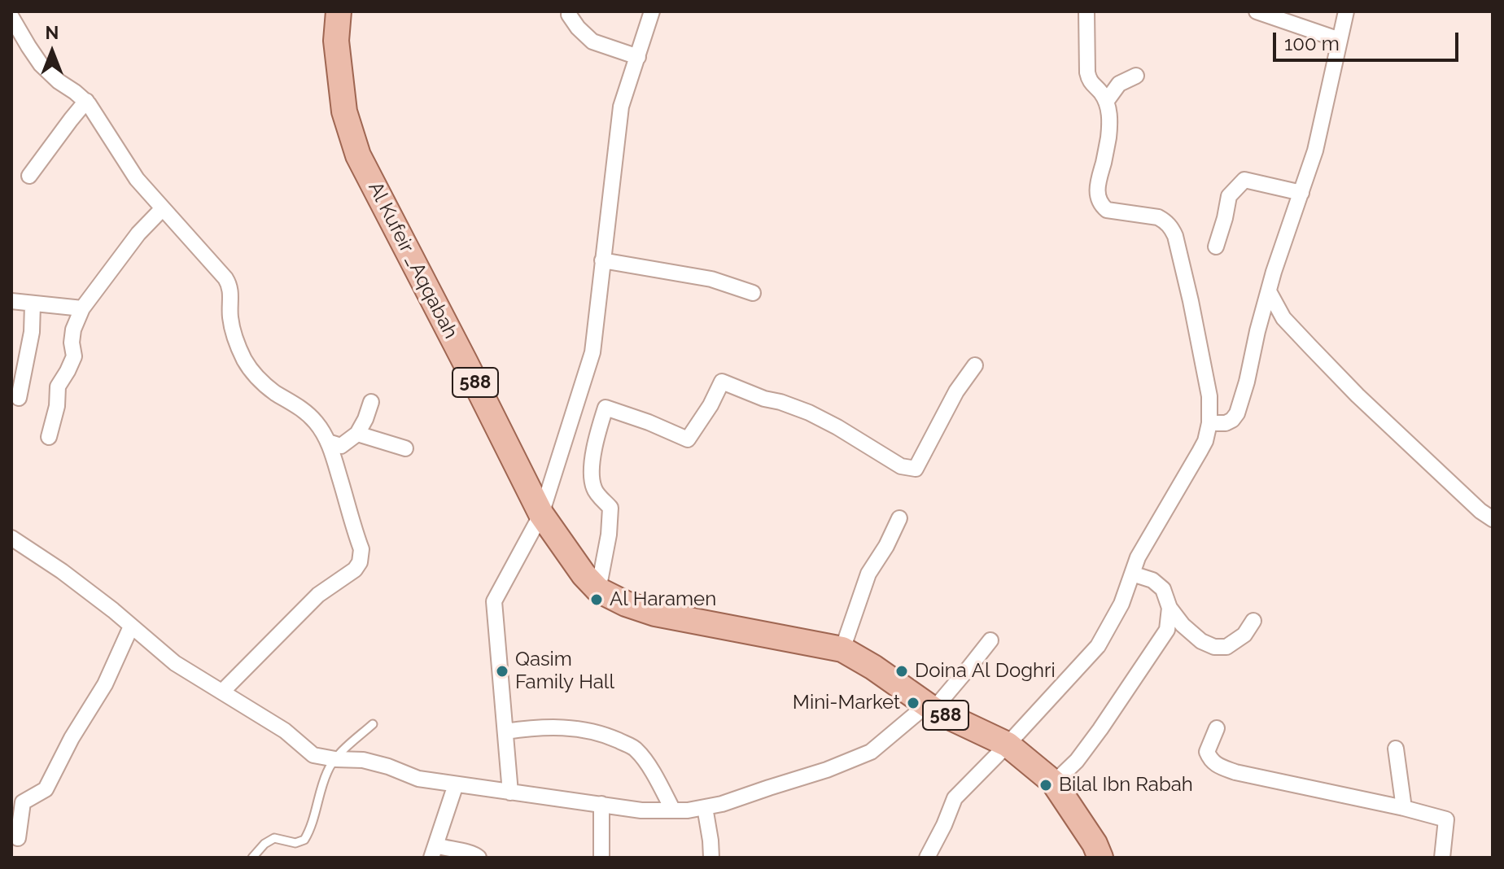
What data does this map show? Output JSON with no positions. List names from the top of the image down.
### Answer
{
  "streets": {
    "main road": ["Al Kufeir _Aqqabah", "588"]
  },
  "crossings": [
    ["Al Kufeir _Aqqabah", "588"]
  ],
  "places": [
    "Al Haramen",
    "Qasim Family Hall",
    "Doina Al Doghri",
    "Mini-Market",
    "Bilal Ibn Rabah"
  ],
  "scale_bar": "100 m",
  "north": "top"
}
